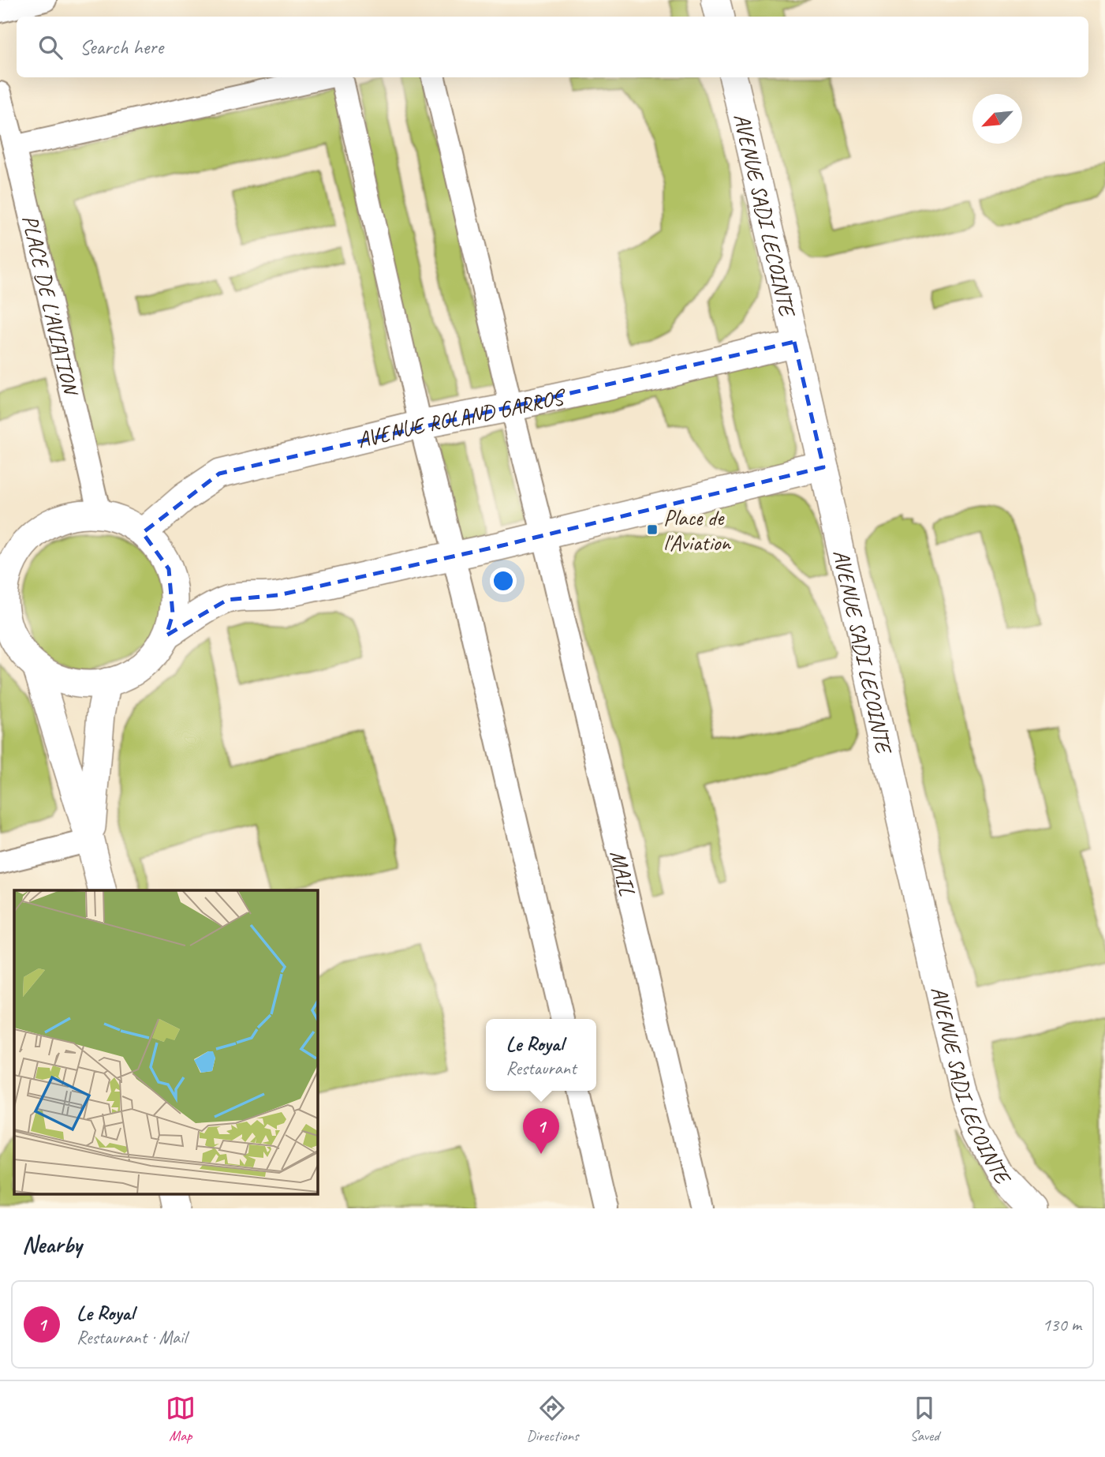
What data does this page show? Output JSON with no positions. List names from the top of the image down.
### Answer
{
  "streets": {
    "street": [
      "AVENUE SADI LECOINTE",
      "PLACE DE L'AVIATION",
      "AVENUE ROLAND GARROS",
      "MAIL"
    ]
  },
  "crossings": [
    ["AVENUE SADI LECOINTE", "AVENUE ROLAND GARROS"],
    ["PLACE DE L'AVIATION", "AVENUE ROLAND GARROS"],
    ["AVENUE ROLAND GARROS", "MAIL"]
  ],
  "places": {
    "transit": ["Place de l'Aviation"]
  },
  "north": "bottom left",
  "page": {
    "search": "Search here",
    "popup": ["Le Royal", "Restaurant"],
    "pins": "1",
    "heading": "Nearby",
    "list": [
      {
        "mark": "1",
        "name": "Le Royal",
        "note": "Restaurant · Mail",
        "value": "130 m"
      }
    ],
    "nav": ["Map", "Directions", "Saved"]
  }
}
